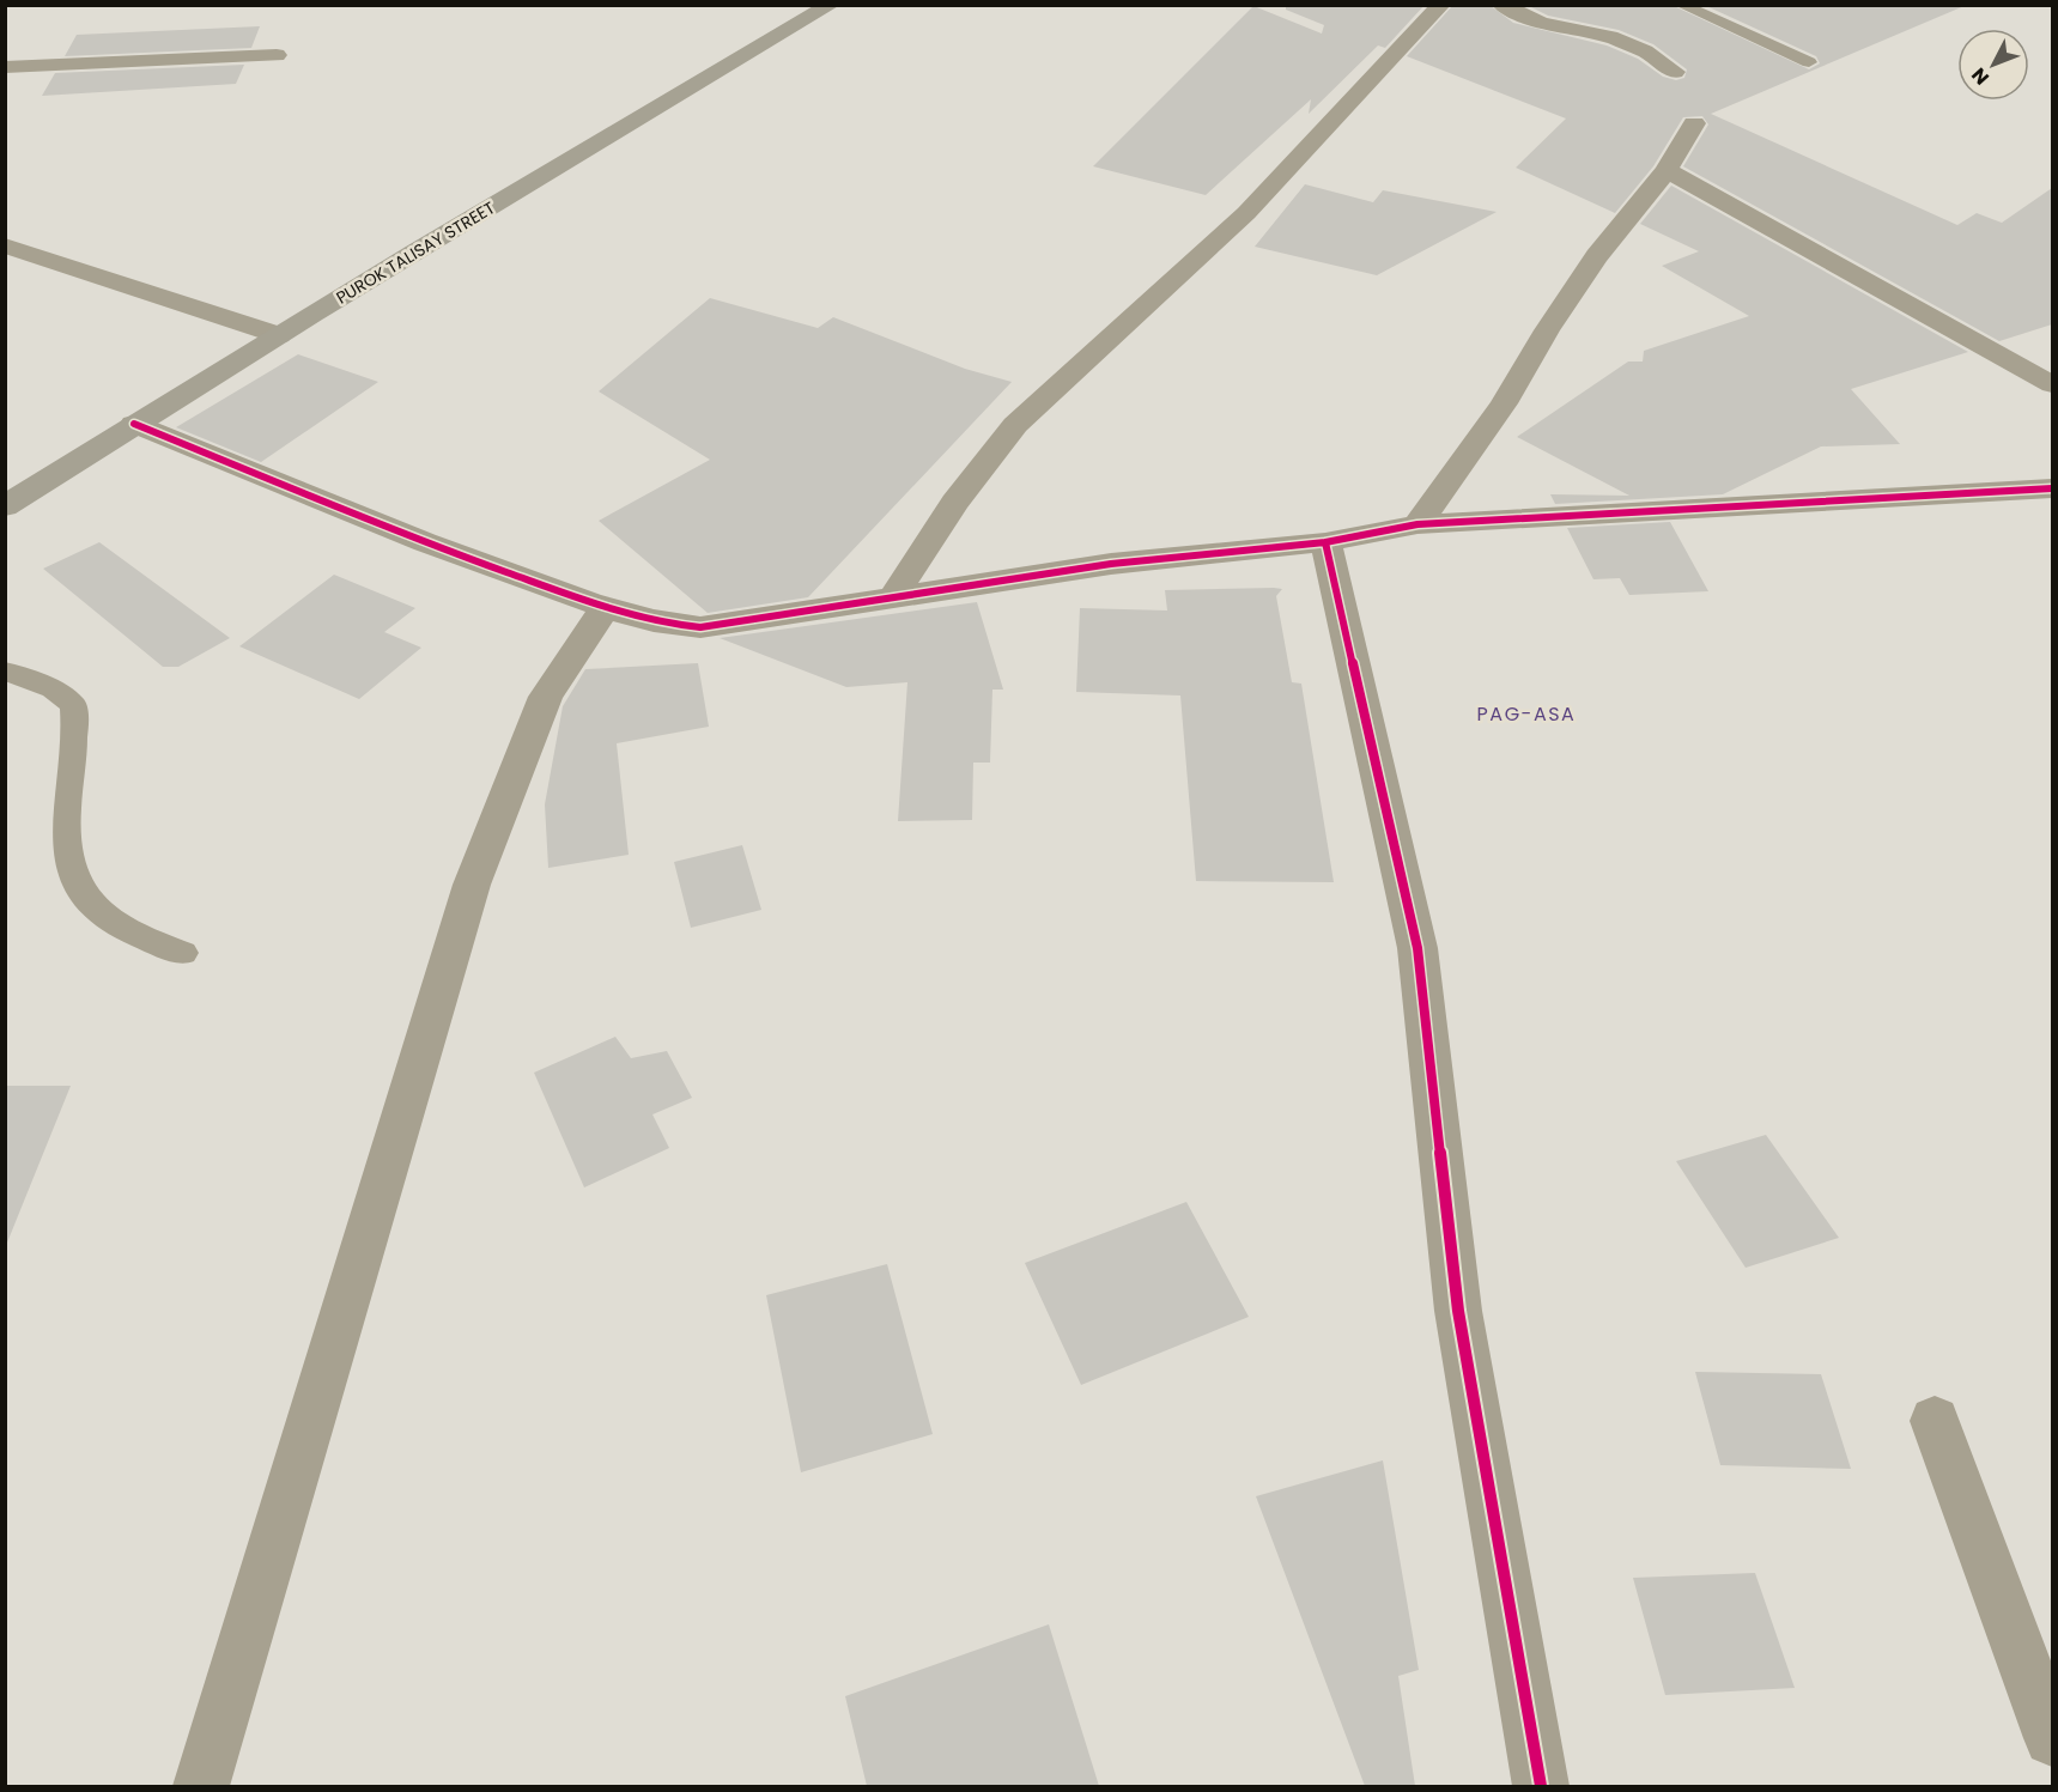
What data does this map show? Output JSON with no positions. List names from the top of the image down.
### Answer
{
  "streets": {
    "street": ["PUROK TALISAY STREET"]
  },
  "districts": ["PAG-ASA"],
  "north": "bottom left"
}
